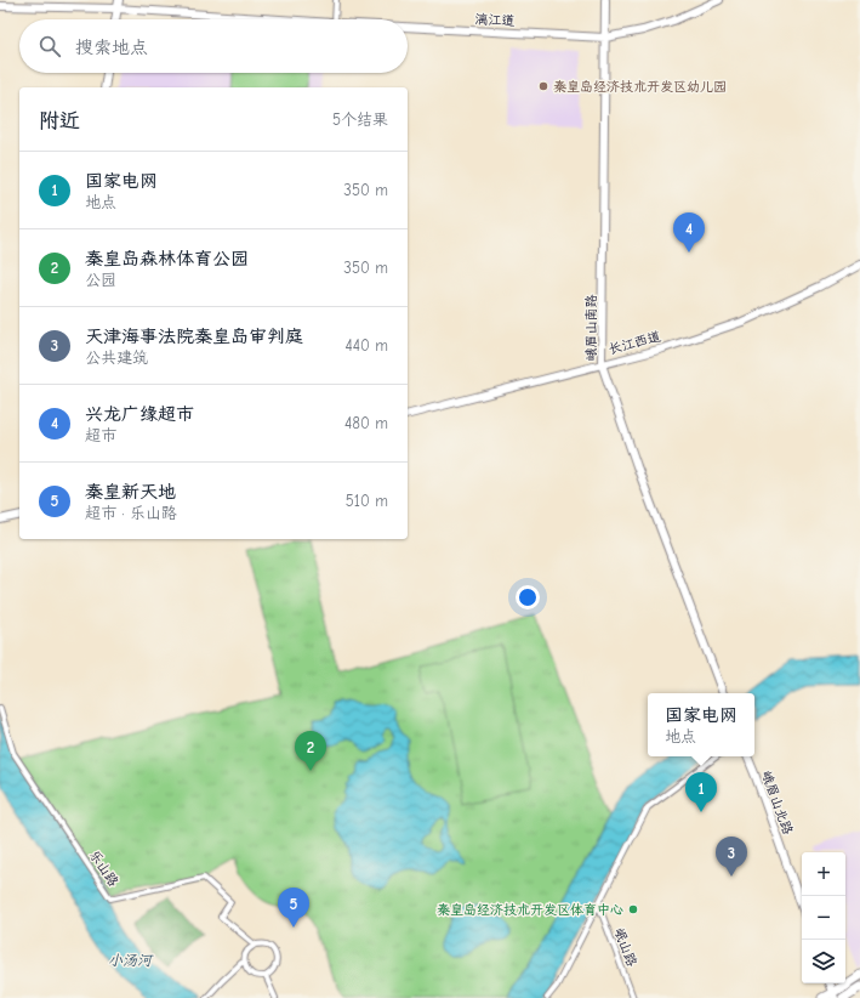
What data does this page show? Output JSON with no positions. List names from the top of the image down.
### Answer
{
  "streets": {
    "street": [
      "漓江道",
      "峨眉山南路",
      "长江西道",
      "峨眉山北路",
      "乐山路",
      "岷山路"
    ]
  },
  "crossings": [
    ["漓江道", "峨眉山南路"],
    ["峨眉山南路", "长江西道"]
  ],
  "water": ["小汤河"],
  "places": ["秦皇岛经济技术开发区幼儿园", "秦皇岛经济技术开发区体育中心"],
  "page": {
    "search": "搜索地点",
    "heading": ["附近", "5个结果"],
    "list": [
      {
        "mark": "1",
        "name": "国家电网",
        "note": "地点",
        "value": "350 m"
      },
      {
        "mark": "2",
        "name": "秦皇岛森林体育公园",
        "note": "公园",
        "value": "350 m"
      },
      {
        "mark": "3",
        "name": "天津海事法院秦皇岛审判庭",
        "note": "公共建筑",
        "value": "440 m"
      },
      {
        "mark": "4",
        "name": "兴龙广缘超市",
        "note": "超市",
        "value": "480 m"
      },
      {
        "mark": "5",
        "name": "秦皇新天地",
        "note": "超市 · 乐山路",
        "value": "510 m"
      }
    ],
    "pins": [
      "4",
      "2",
      "1",
      "3",
      "5"
    ],
    "popup": ["国家电网", "地点"],
    "map_buttons": ["+", "−"]
  }
}
